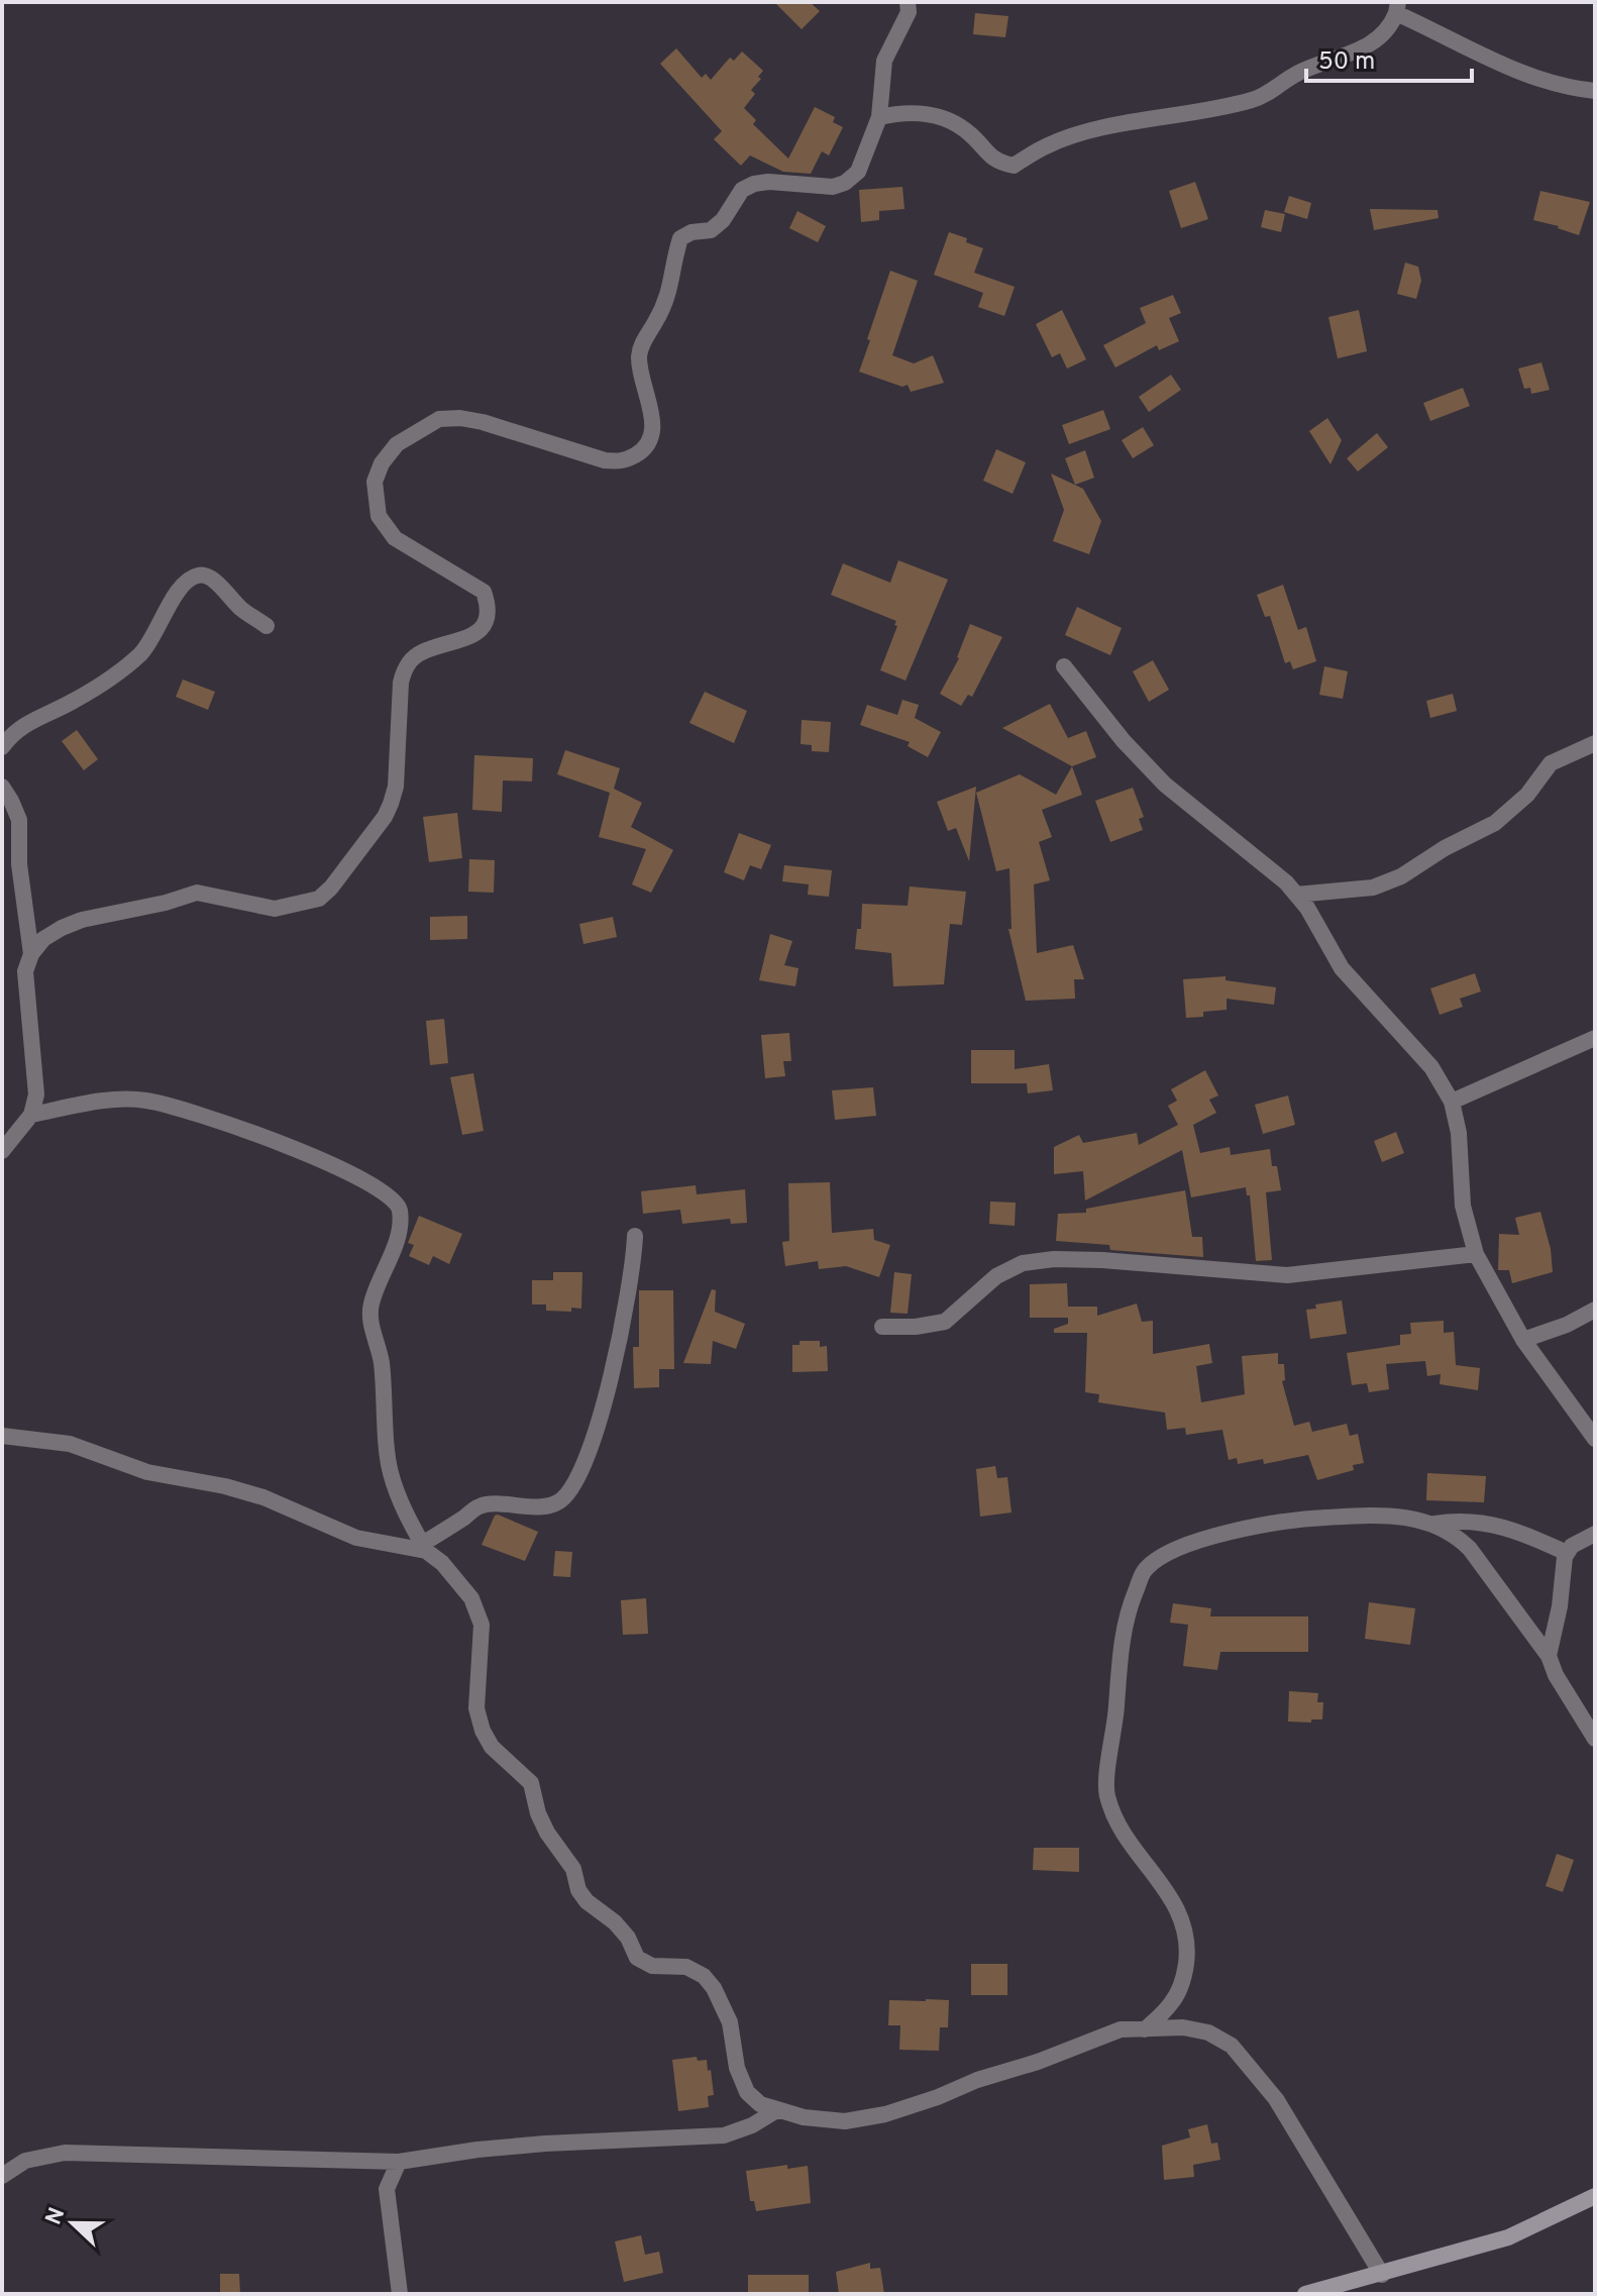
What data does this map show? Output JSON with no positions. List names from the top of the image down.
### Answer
{
  "scale_bar": "50 m",
  "north": "left"
}
